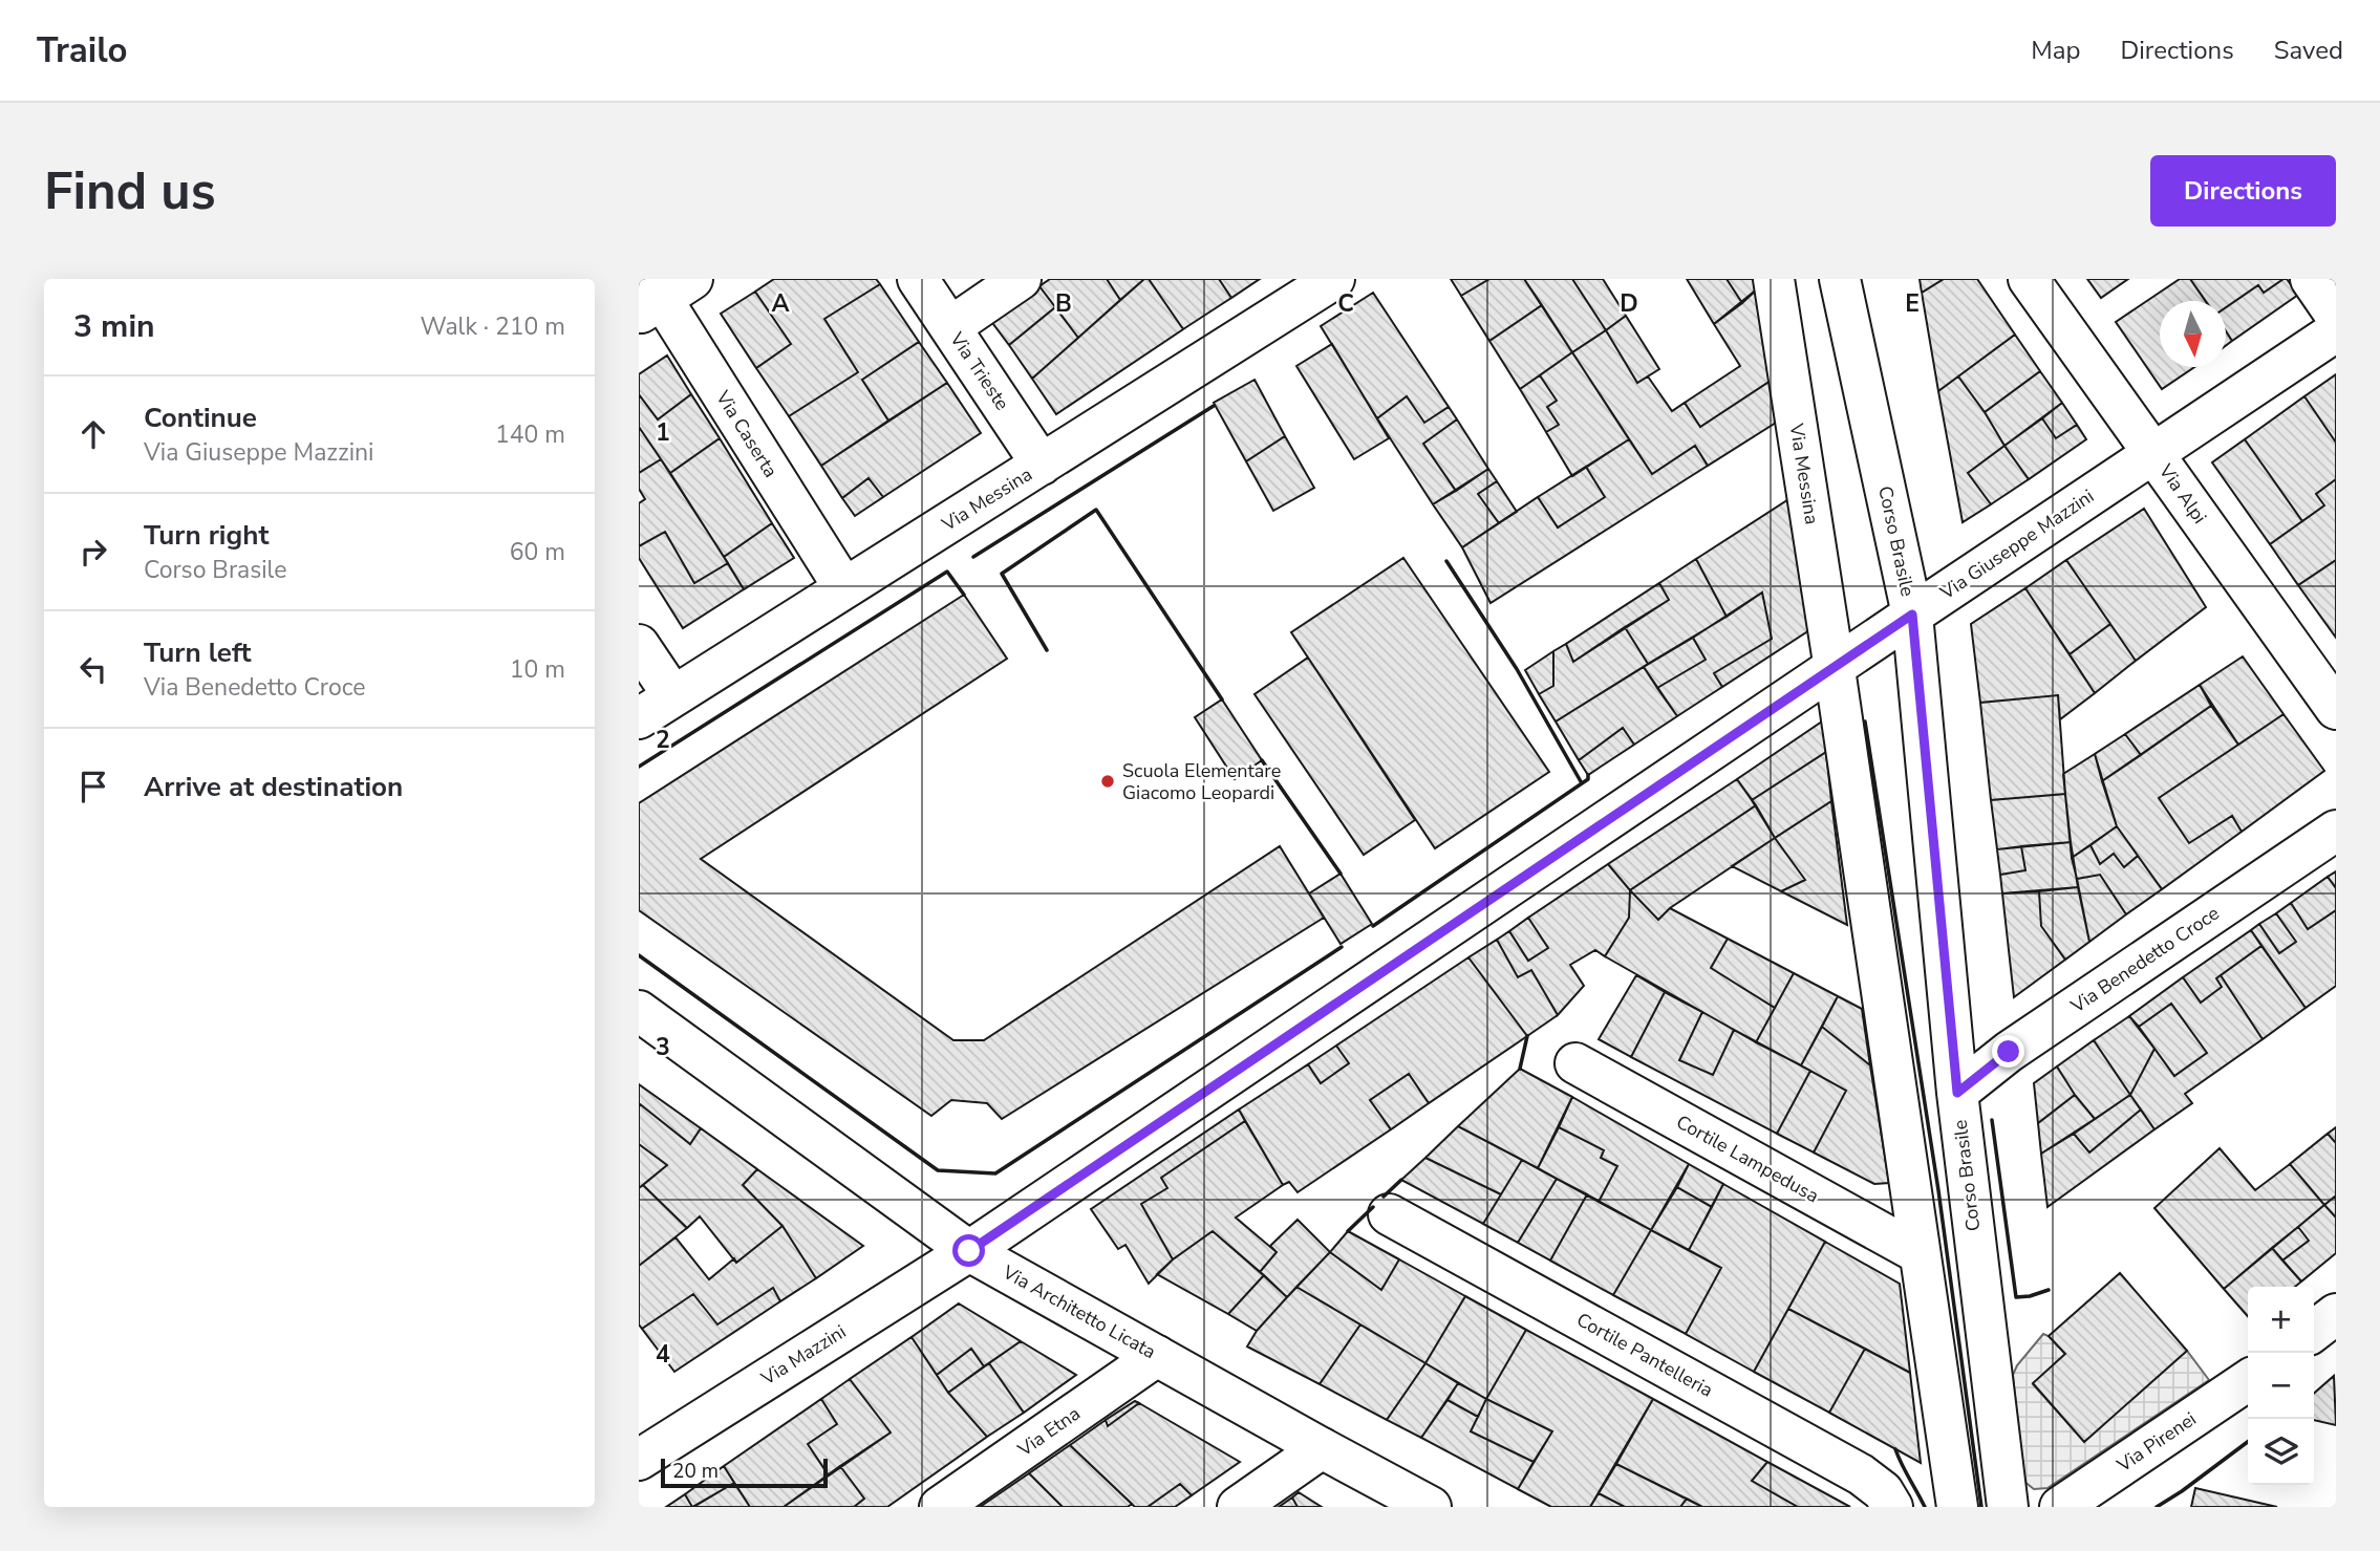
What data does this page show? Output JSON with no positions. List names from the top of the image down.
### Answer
{
  "streets": {
    "street": [
      "Via Trieste",
      "Via Caserta",
      "Via Messina",
      "Via Alpi",
      "Corso Brasile",
      "Via Giuseppe Mazzini",
      "Via Benedetto Croce",
      "Cortile Lampedusa",
      "Via Architetto Licata",
      "Via Mazzini",
      "Cortile Pantelleria",
      "Via Etna",
      "Via Pirenei"
    ]
  },
  "crossings": [
    ["Via Trieste", "Via Messina"],
    ["Via Caserta", "Via Messina"],
    ["Via Messina", "Via Giuseppe Mazzini"],
    ["Via Alpi", "Via Giuseppe Mazzini"],
    ["Corso Brasile", "Via Giuseppe Mazzini"],
    ["Corso Brasile", "Via Benedetto Croce"],
    ["Via Giuseppe Mazzini", "Via Architetto Licata"],
    ["Via Giuseppe Mazzini", "Via Mazzini"],
    ["Via Architetto Licata", "Via Mazzini"],
    ["Via Architetto Licata", "Via Etna"]
  ],
  "places": ["Scuola Elementare Giacomo Leopardi"],
  "scale_bar": "20 m",
  "north": "bottom",
  "page": {
    "header": "Trailo",
    "nav": ["Map", "Directions", "Saved"],
    "buttons": "Directions",
    "title": "Find us",
    "heading": ["3 min", "Walk · 210 m"],
    "list": [
      ["Continue", "Via Giuseppe Mazzini", "140 m"],
      ["Turn right", "Corso Brasile", "60 m"],
      ["Turn left", "Via Benedetto Croce", "10 m"],
      "Arrive at destination"
    ],
    "map_buttons": ["+", "−"],
    "scale": "20 m"
  },
  "grid": {
    "columns": [
      "A",
      "B",
      "C",
      "D",
      "E"
    ],
    "rows": [
      "1",
      "2",
      "3",
      "4"
    ]
  }
}
